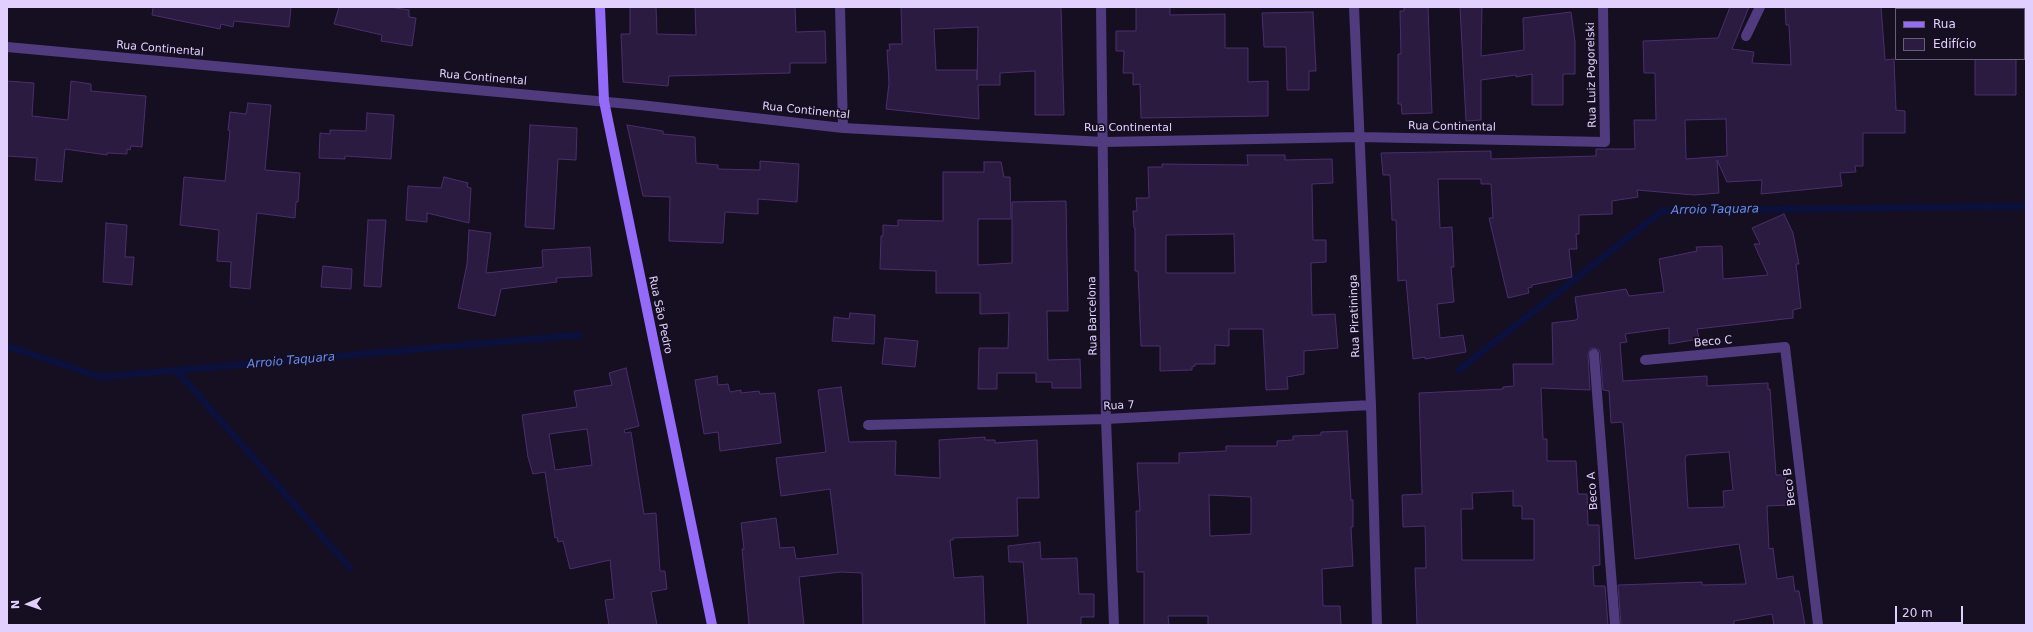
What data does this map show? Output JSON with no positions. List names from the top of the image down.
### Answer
{
  "streets": {
    "street": [
      "Rua Continental",
      "Rua Luiz Pogorelski",
      "Rua São Pedro",
      "Rua Barcelona",
      "Rua Piratininga",
      "Beco C",
      "Rua 7",
      "Beco B",
      "Beco A"
    ]
  },
  "crossings": [
    ["Rua Continental", "Rua Luiz Pogorelski"],
    ["Rua Continental", "Rua São Pedro"],
    ["Rua Continental", "Rua Barcelona"],
    ["Rua Continental", "Rua Piratininga"],
    ["Rua Barcelona", "Rua 7"],
    ["Rua Piratininga", "Rua 7"],
    ["Beco C", "Beco B"]
  ],
  "water": ["Arroio Taquara"],
  "legend": ["Rua", "Edifício"],
  "scale_bar": "20 m",
  "north": "left"
}
